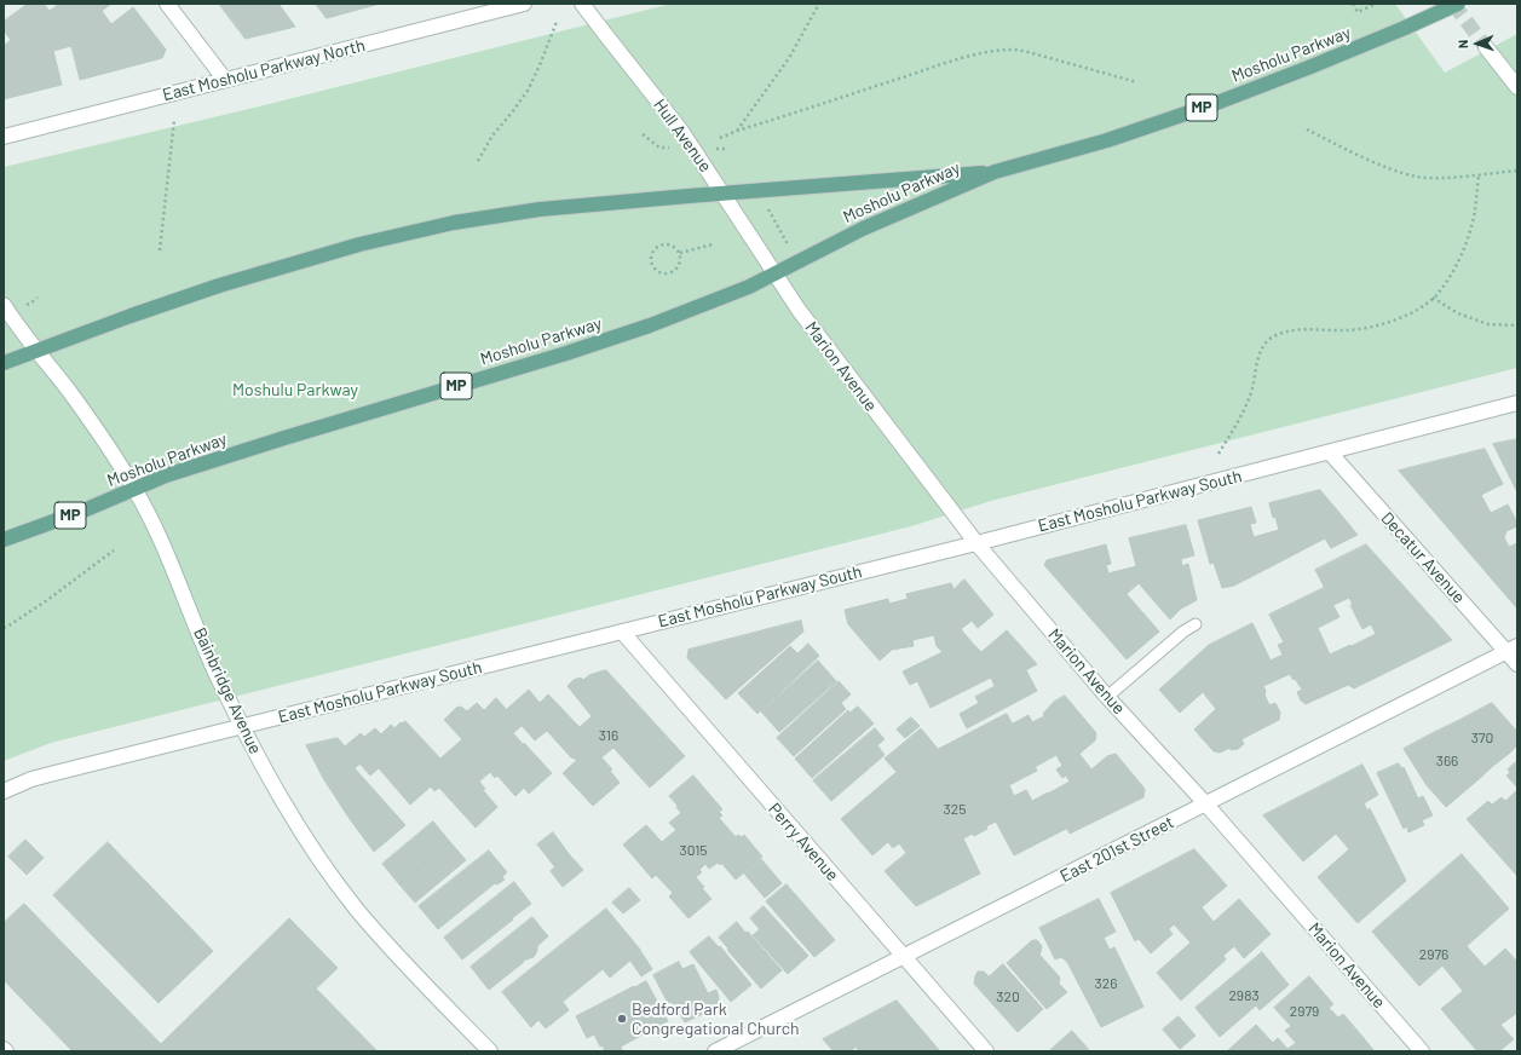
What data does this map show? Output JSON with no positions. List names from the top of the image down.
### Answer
{
  "streets": {
    "main road": ["Mosholu Parkway", "MP"],
    "street": [
      "East Mosholu Parkway North",
      "Hull Avenue",
      "Marion Avenue",
      "East Mosholu Parkway South",
      "Decatur Avenue",
      "Bainbridge Avenue",
      "Perry Avenue",
      "East 201st Street"
    ]
  },
  "crossings": [
    ["Mosholu Parkway", "Hull Avenue"],
    ["Mosholu Parkway", "Marion Avenue"],
    ["Mosholu Parkway", "Bainbridge Avenue"],
    ["Hull Avenue", "Marion Avenue"],
    ["Marion Avenue", "East Mosholu Parkway South"],
    ["Marion Avenue", "East 201st Street"],
    ["East Mosholu Parkway South", "Decatur Avenue"],
    ["East Mosholu Parkway South", "Bainbridge Avenue"],
    ["East Mosholu Parkway South", "Perry Avenue"],
    ["Decatur Avenue", "East 201st Street"],
    ["Perry Avenue", "East 201st Street"]
  ],
  "parks": ["Moshulu Parkway"],
  "places": ["Bedford Park Congregational Church"],
  "house_numbers": [
    "316",
    "370",
    "366",
    "325",
    "3015",
    "2976",
    "326",
    "2983",
    "320",
    "2979"
  ],
  "north": "left"
}
